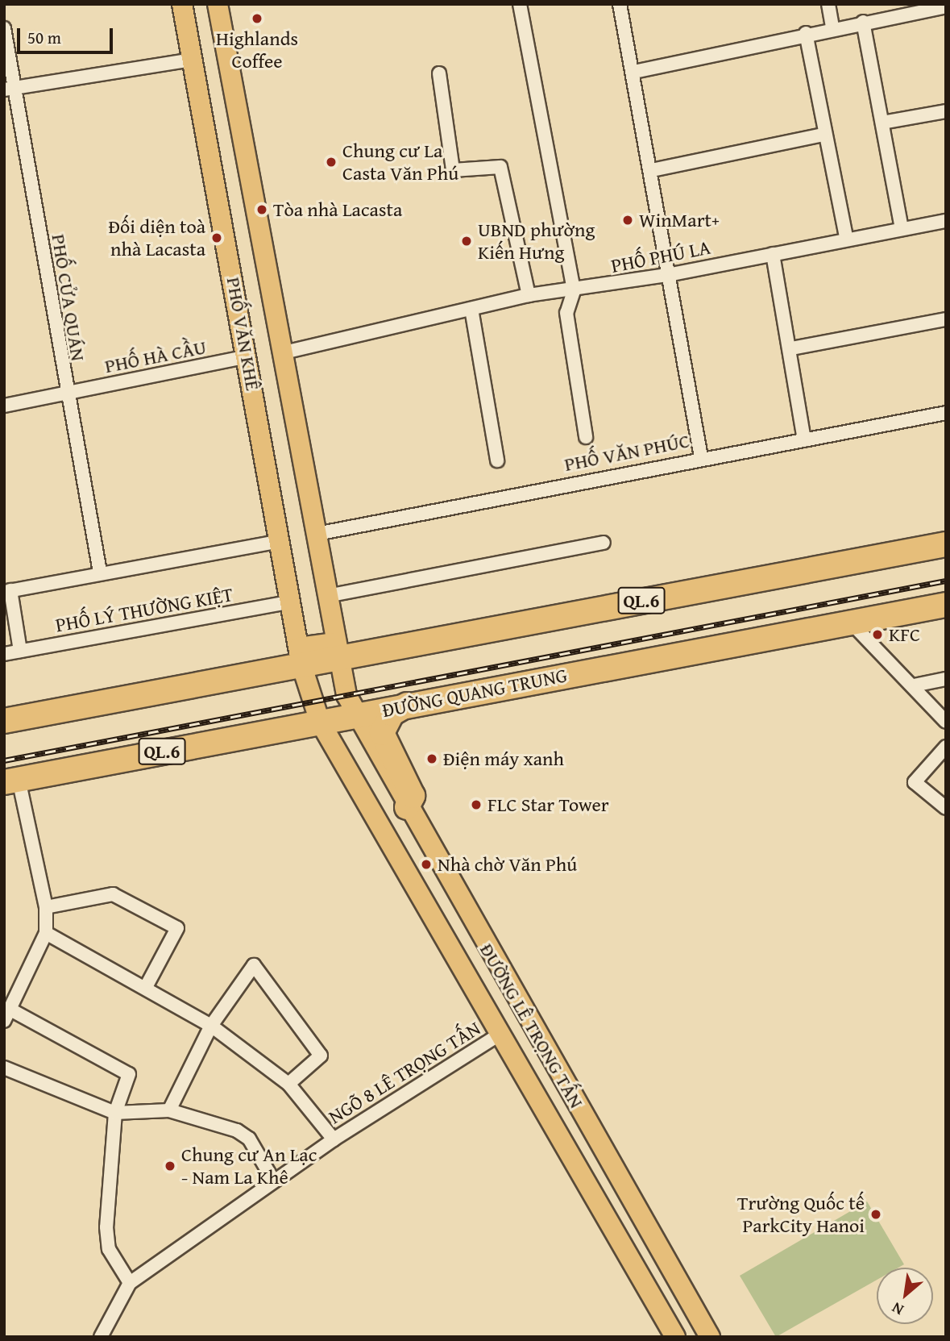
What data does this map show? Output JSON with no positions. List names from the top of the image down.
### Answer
{
  "streets": {
    "highway": ["QL.6", "ĐƯỜNG QUANG TRUNG"],
    "main road": ["PHỐ VĂN KHÊ", "ĐƯỜNG LÊ TRỌNG TẤN"],
    "street": [
      "PHỐ PHÚ LA",
      "PHỐ CỬA QUÁN",
      "PHỐ HÀ CẦU",
      "PHỐ VĂN PHÚC",
      "PHỐ LÝ THƯỜNG KIỆT",
      "NGÕ 8 LÊ TRỌNG TẤN"
    ]
  },
  "crossings": [
    ["PHỐ PHÚ LA", "PHỐ VĂN KHÊ"],
    ["PHỐ CỬA QUÁN", "PHỐ HÀ CẦU"],
    ["PHỐ VĂN KHÊ", "PHỐ HÀ CẦU"],
    ["PHỐ VĂN KHÊ", "PHỐ VĂN PHÚC"],
    ["PHỐ VĂN KHÊ", "QL.6"],
    ["PHỐ VĂN KHÊ", "PHỐ LÝ THƯỜNG KIỆT"],
    ["PHỐ VĂN KHÊ", "ĐƯỜNG QUANG TRUNG"],
    ["PHỐ VĂN KHÊ", "ĐƯỜNG LÊ TRỌNG TẤN"],
    ["ĐƯỜNG QUANG TRUNG", "ĐƯỜNG LÊ TRỌNG TẤN"],
    ["ĐƯỜNG LÊ TRỌNG TẤN", "NGÕ 8 LÊ TRỌNG TẤN"]
  ],
  "places": [
    "Highlands Coffee",
    "Chung cư La Casta Văn Phú",
    "Tòa nhà Lacasta",
    "WinMart+",
    "Đối diện toà nhà Lacasta",
    "UBND phường Kiến Hưng",
    "KFC",
    "Điện máy xanh",
    "FLC Star Tower",
    "Nhà chờ Văn Phú",
    "Chung cư An Lạc - Nam La Khê",
    "Trường Quốc tế ParkCity Hanoi"
  ],
  "scale_bar": "50 m",
  "north": "bottom left"
}
